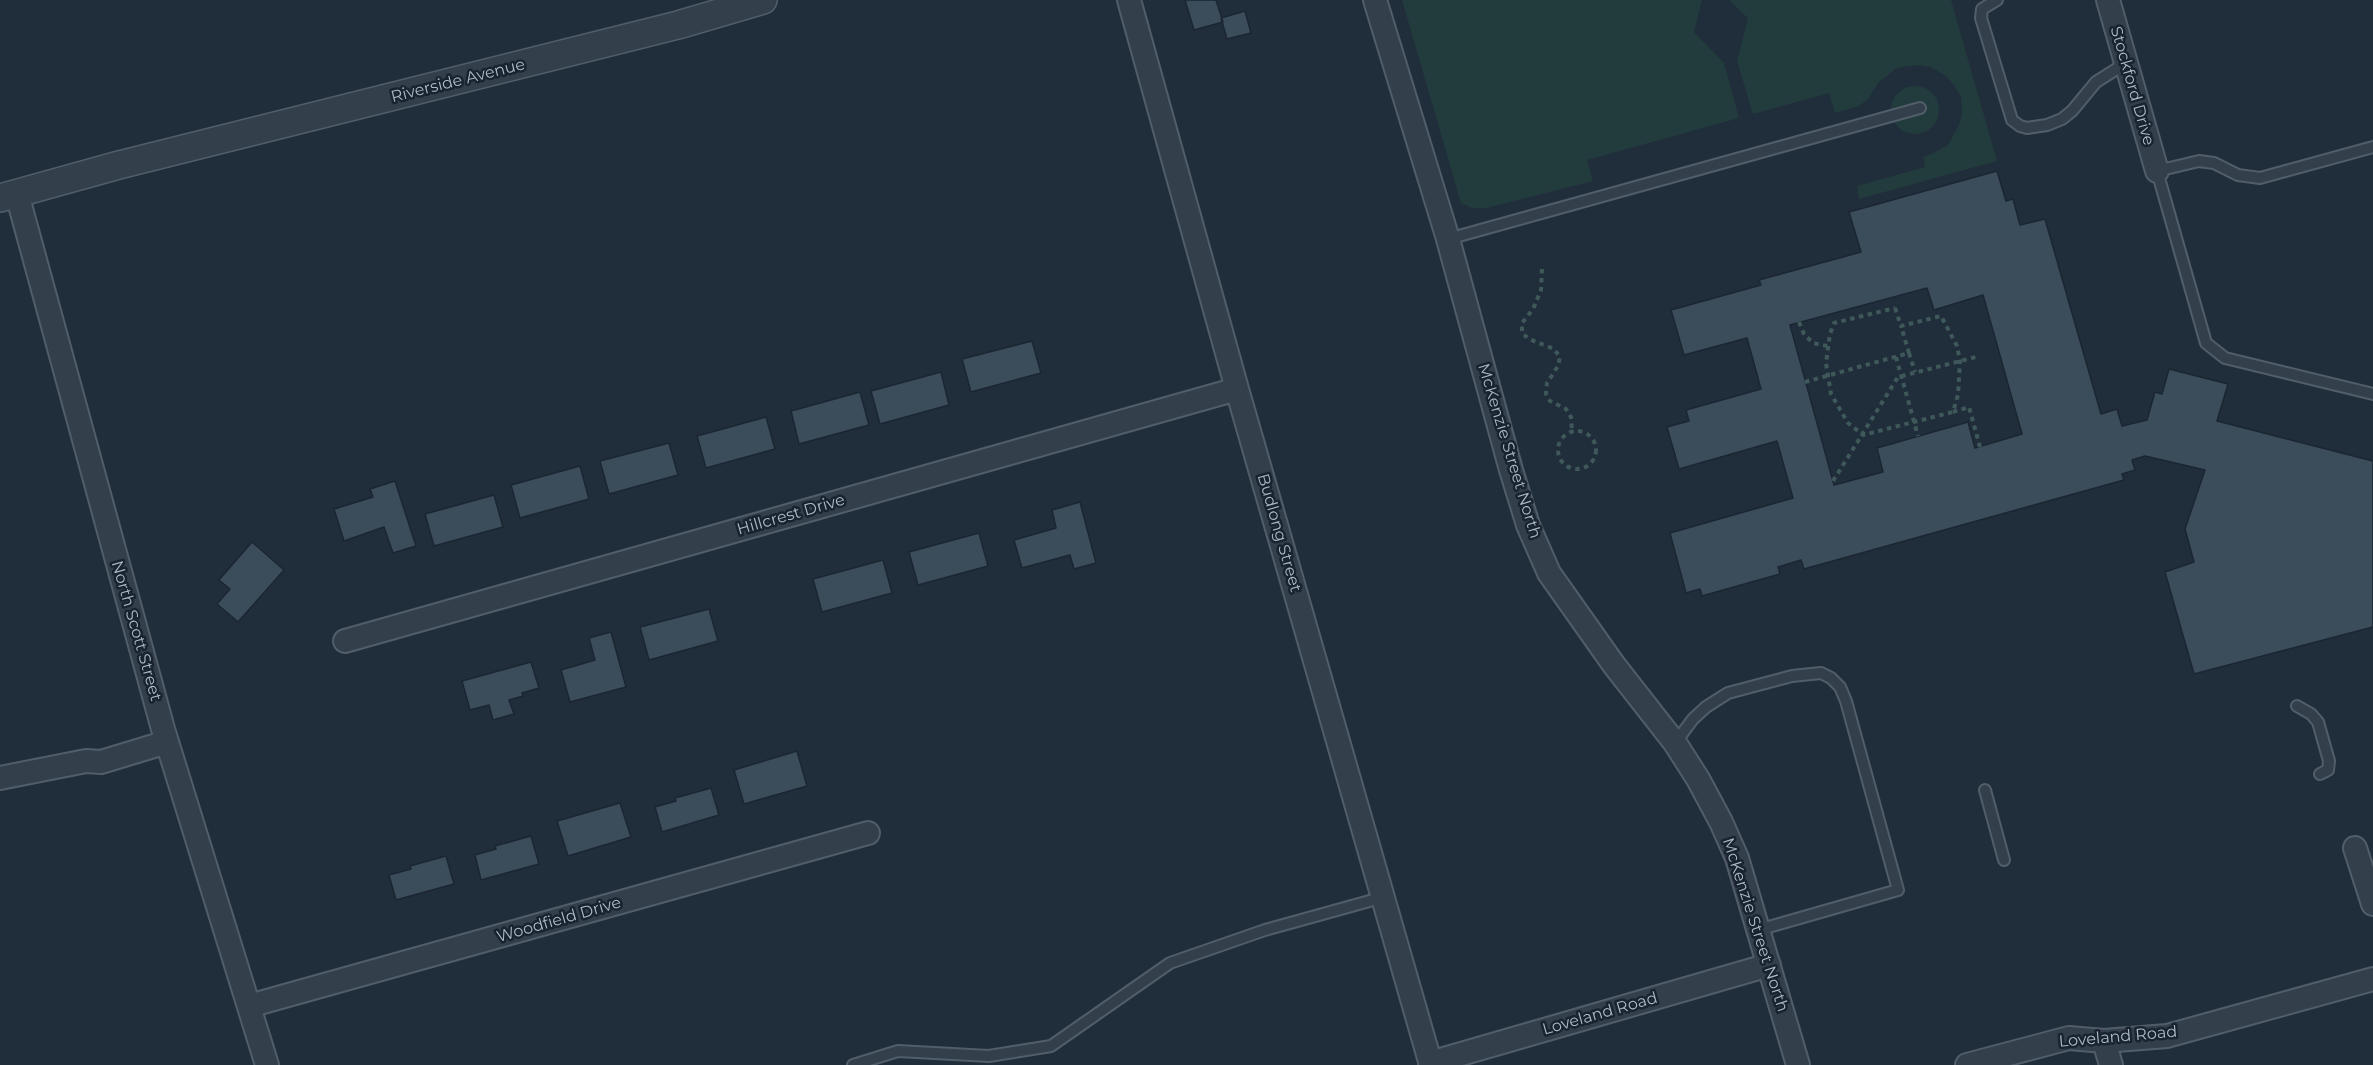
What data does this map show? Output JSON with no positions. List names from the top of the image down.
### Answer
{
  "streets": {
    "street": [
      "Riverside Avenue",
      "Stockford Drive",
      "McKenzie Street North",
      "Hillcrest Drive",
      "Budlong Street",
      "North Scott Street",
      "Woodfield Drive",
      "Loveland Road"
    ]
  },
  "crossings": [
    ["Riverside Avenue", "North Scott Street"],
    ["McKenzie Street North", "Loveland Road"],
    ["Hillcrest Drive", "Budlong Street"],
    ["Budlong Street", "Loveland Road"],
    ["North Scott Street", "Woodfield Drive"]
  ]
}
